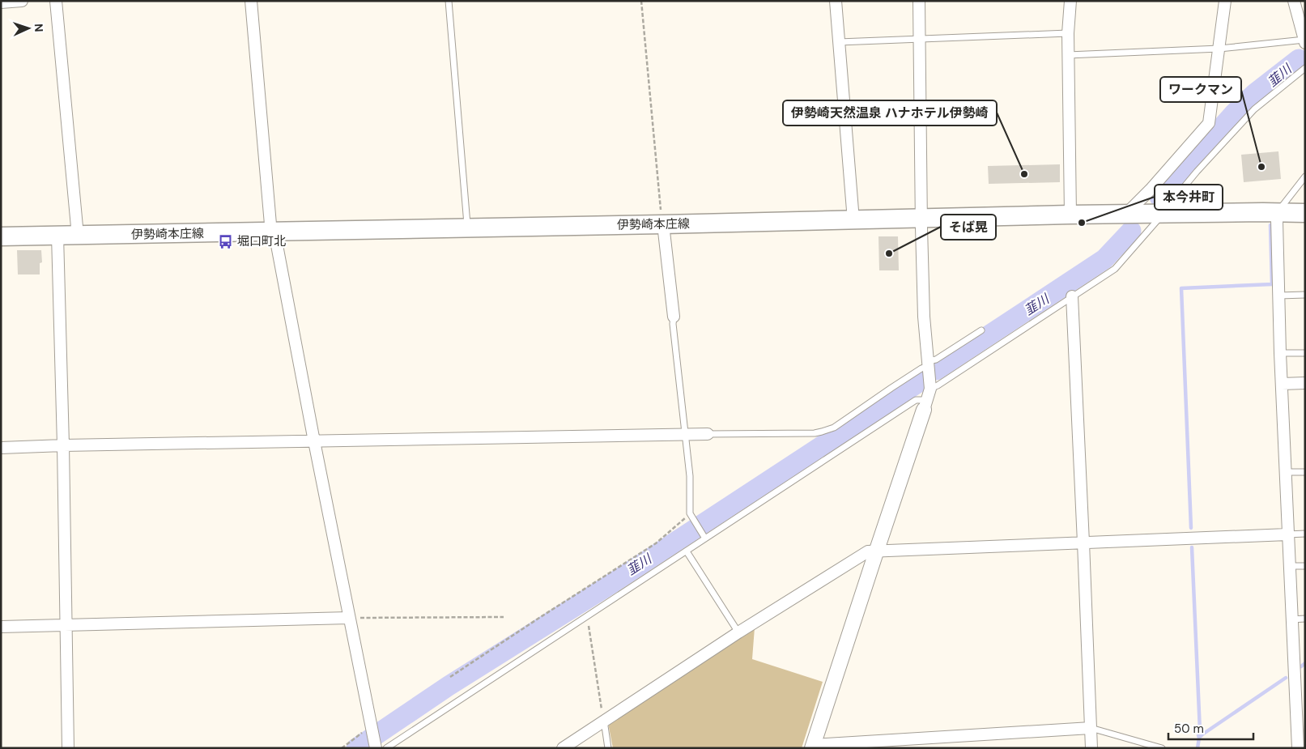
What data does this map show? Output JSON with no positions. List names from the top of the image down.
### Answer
{
  "streets": {
    "main road": ["伊勢崎本庄線"]
  },
  "water": ["韮川"],
  "places": {
    "other": [
      "ワークマン",
      "伊勢崎天然温泉 ハナホテル伊勢崎",
      "本今井町",
      "そば晃"
    ],
    "bus stop": ["堀口町北"]
  },
  "scale_bar": "50 m",
  "north": "right"
}
